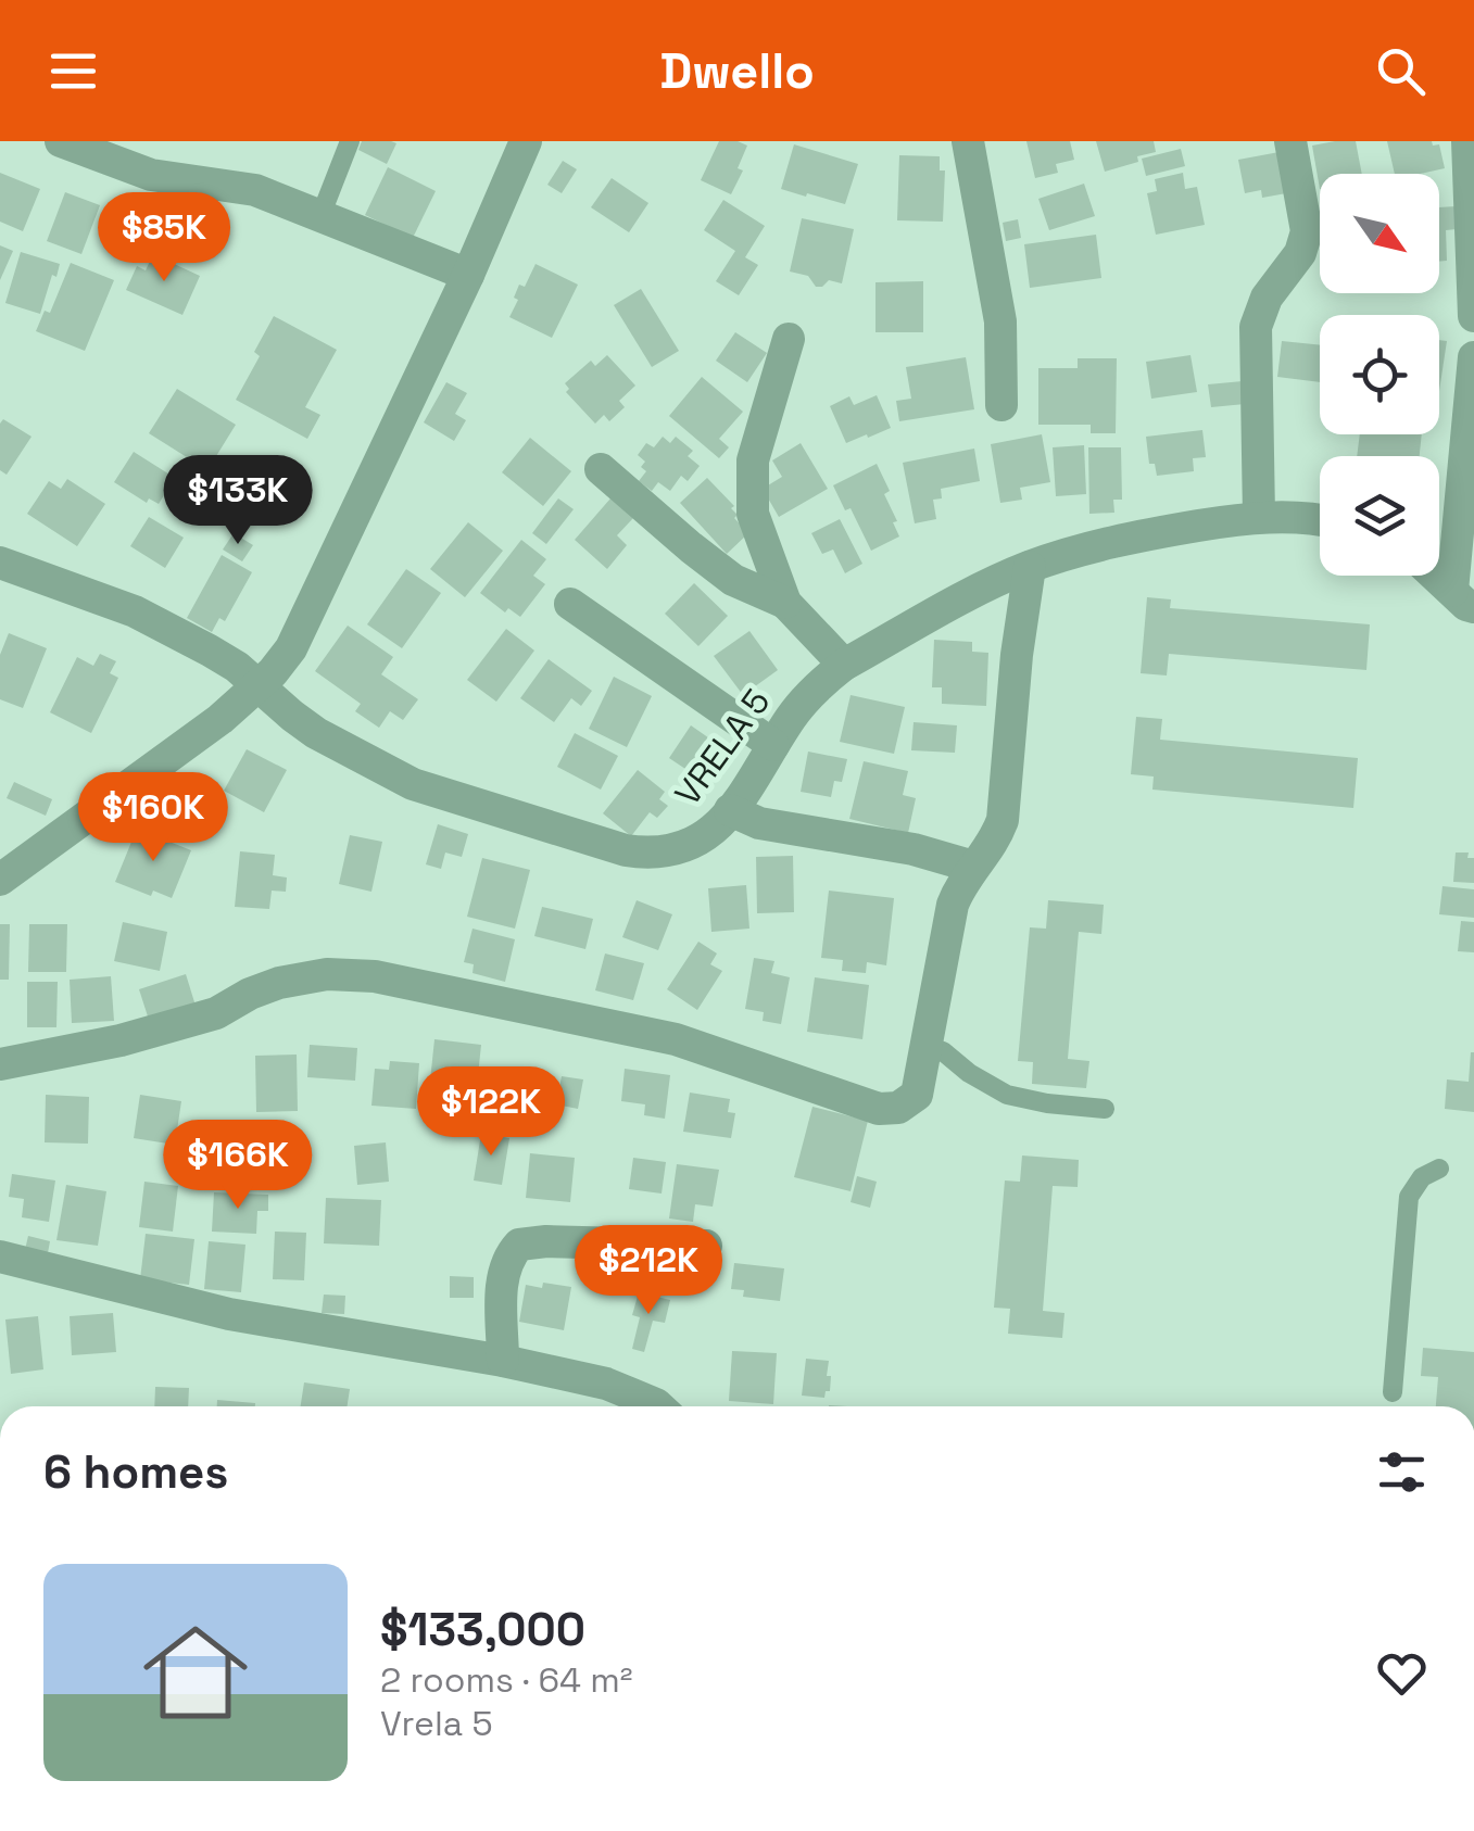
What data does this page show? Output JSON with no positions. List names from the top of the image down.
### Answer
{
  "streets": {
    "street": ["VRELA 5"]
  },
  "north": "bottom right",
  "page": {
    "header": "Dwello",
    "price": [
      "$85K",
      "$133K",
      "$160K",
      "$122K",
      "$166K",
      "$212K"
    ],
    "heading": "6 homes",
    "list": [
      {
        "name": "$133,000",
        "note": "2 rooms · 64 m² · Vrela 5"
      }
    ]
  }
}
